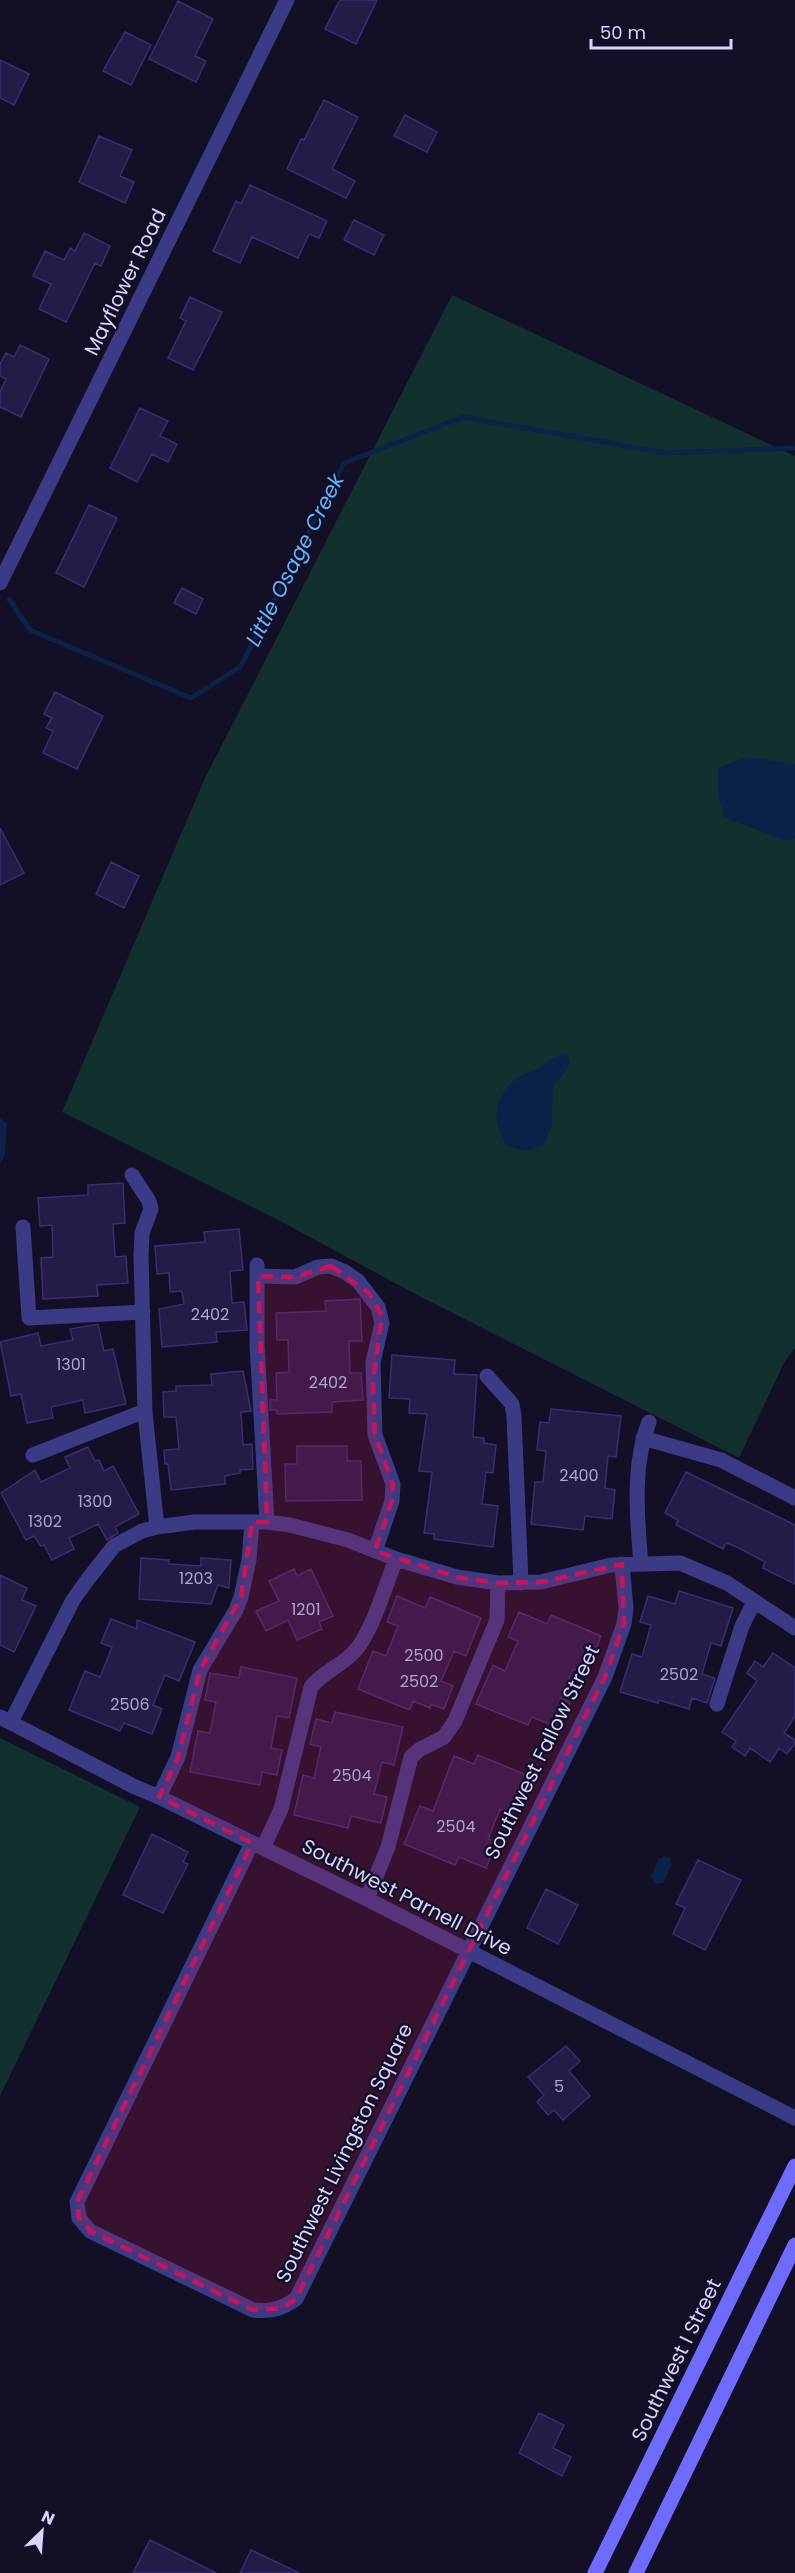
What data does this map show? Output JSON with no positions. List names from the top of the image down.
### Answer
{
  "streets": {
    "main road": ["Southwest I Street"],
    "street": [
      "Mayflower Road",
      "Southwest Fallow Street",
      "Southwest Parnell Drive",
      "Southwest Livingston Square"
    ]
  },
  "crossings": [
    ["Southwest Fallow Street", "Southwest Parnell Drive"],
    ["Southwest Fallow Street", "Southwest Livingston Square"],
    ["Southwest Parnell Drive", "Southwest Livingston Square"]
  ],
  "water": ["Little Osage Creek"],
  "house_numbers": [
    "2402",
    "1301",
    "2402",
    "2400",
    "1300",
    "1302",
    "1203",
    "1201",
    "2500",
    "2502",
    "2502",
    "2506",
    "2504",
    "2504",
    "5"
  ],
  "scale_bar": "50 m",
  "north": "top right"
}
